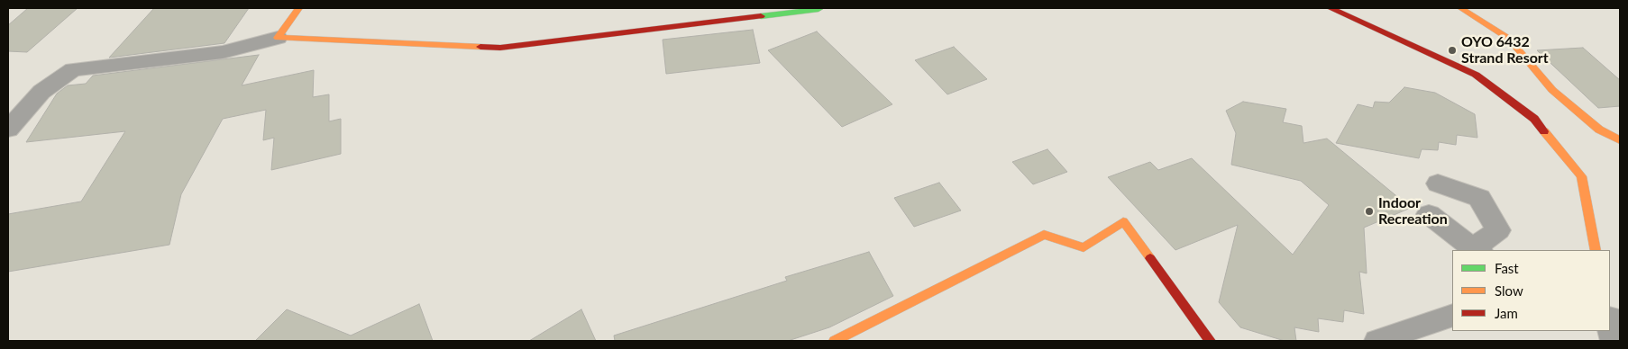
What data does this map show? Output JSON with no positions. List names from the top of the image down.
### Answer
{
  "places": ["OYO 6432 Strand Resort", "Indoor Recreation"],
  "legend": ["Fast", "Slow", "Jam"]
}
